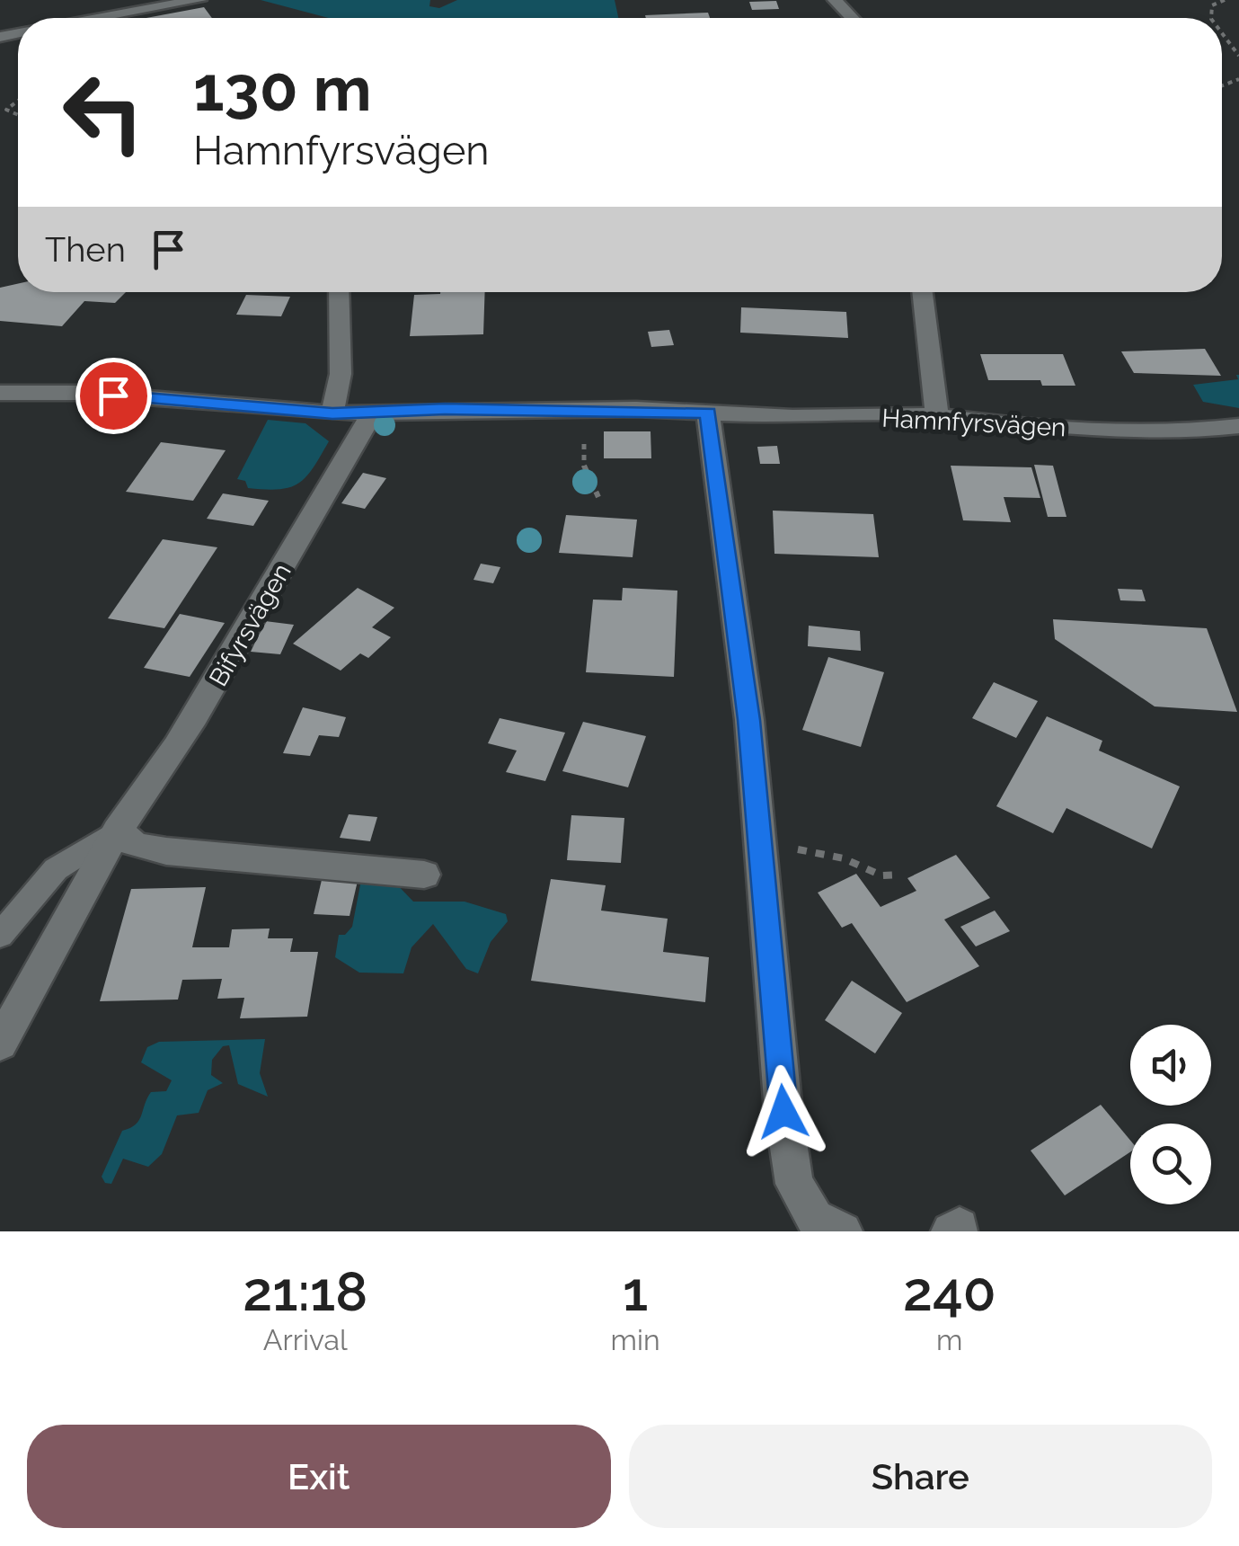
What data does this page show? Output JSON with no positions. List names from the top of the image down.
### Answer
{
  "streets": {
    "street": ["Hamnfyrsvägen", "Bifyrsvägen"]
  },
  "crossings": [
    ["Hamnfyrsvägen", "Bifyrsvägen"]
  ],
  "page": {
    "turn": ["130 m", "Hamnfyrsvägen"],
    "then": "Then",
    "eta": [
      "21:18",
      "Arrival",
      "1",
      "min",
      "240",
      "m"
    ],
    "buttons": ["Exit", "Share"]
  }
}
